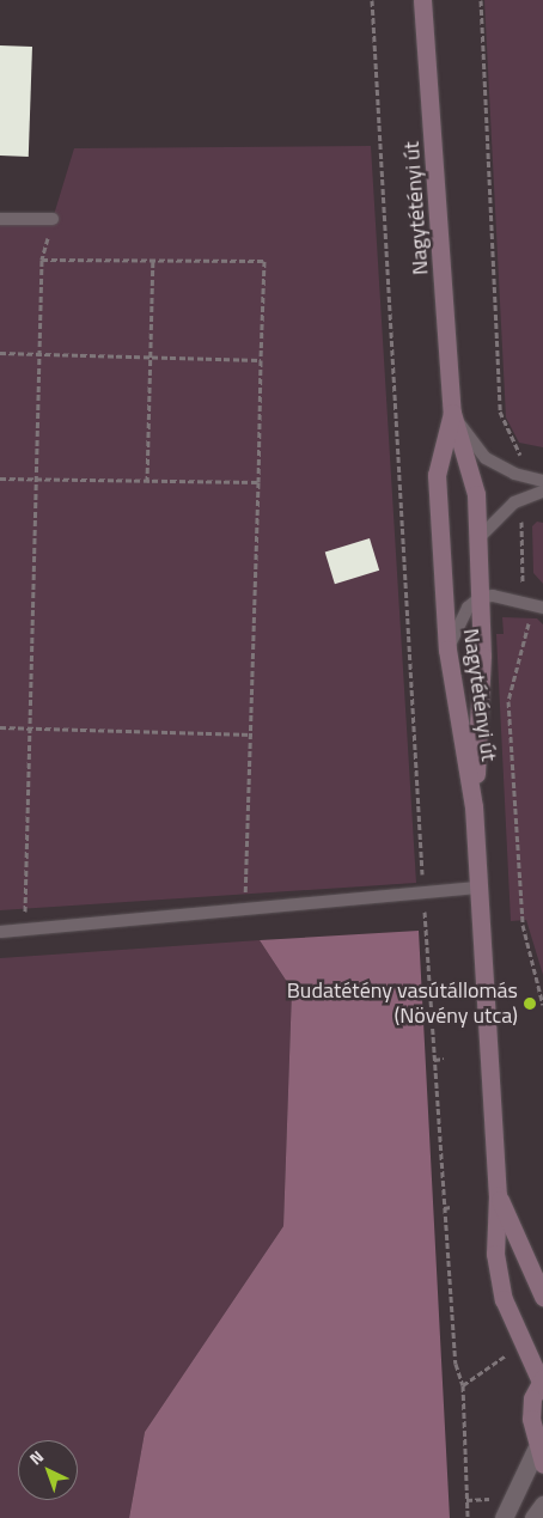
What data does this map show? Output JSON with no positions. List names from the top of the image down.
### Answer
{
  "streets": {
    "main road": ["Nagytétényi út"]
  },
  "places": ["Budatétény vasútállomás (Növény utca)"],
  "north": "top left"
}
